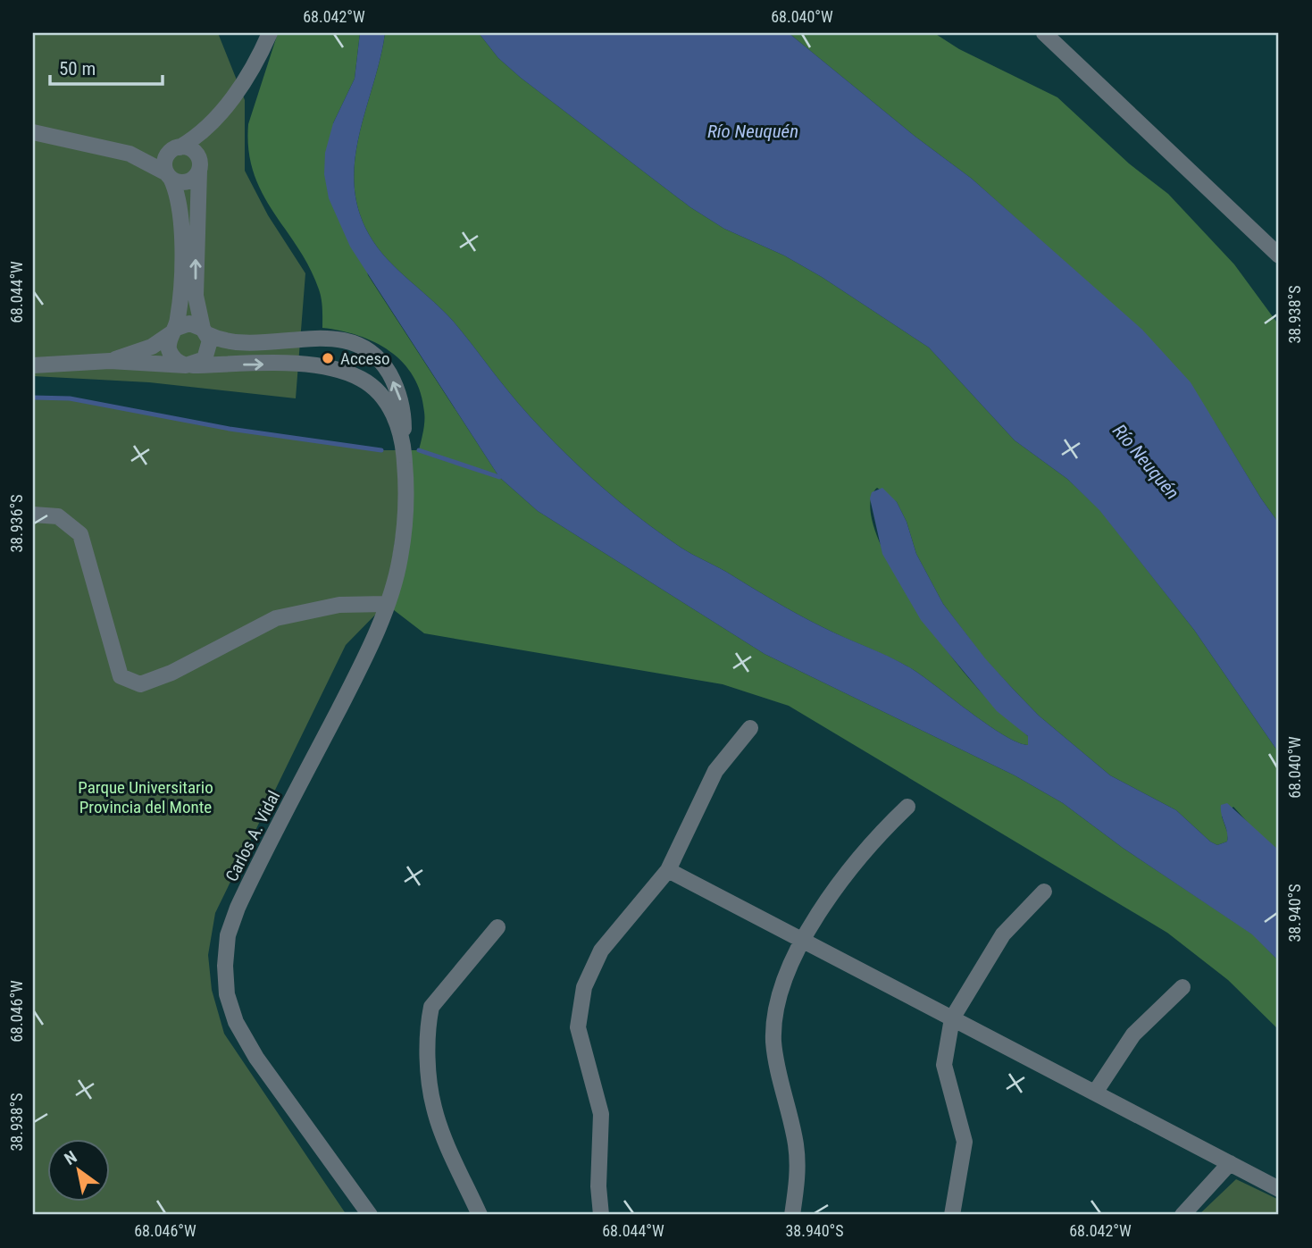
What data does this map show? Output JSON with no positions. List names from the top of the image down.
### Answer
{
  "streets": {
    "street": ["Carlos A. Vidal"]
  },
  "water": ["Río Neuquén"],
  "parks": ["Parque Universitario Provincia del Monte"],
  "places": ["Acceso"],
  "scale_bar": "50 m",
  "north": "top left",
  "coordinates": [
    "68.042°W",
    "68.040°W",
    "68.044°W",
    "38.938°S",
    "38.936°S",
    "38.940°S",
    "68.046°W"
  ]
}
